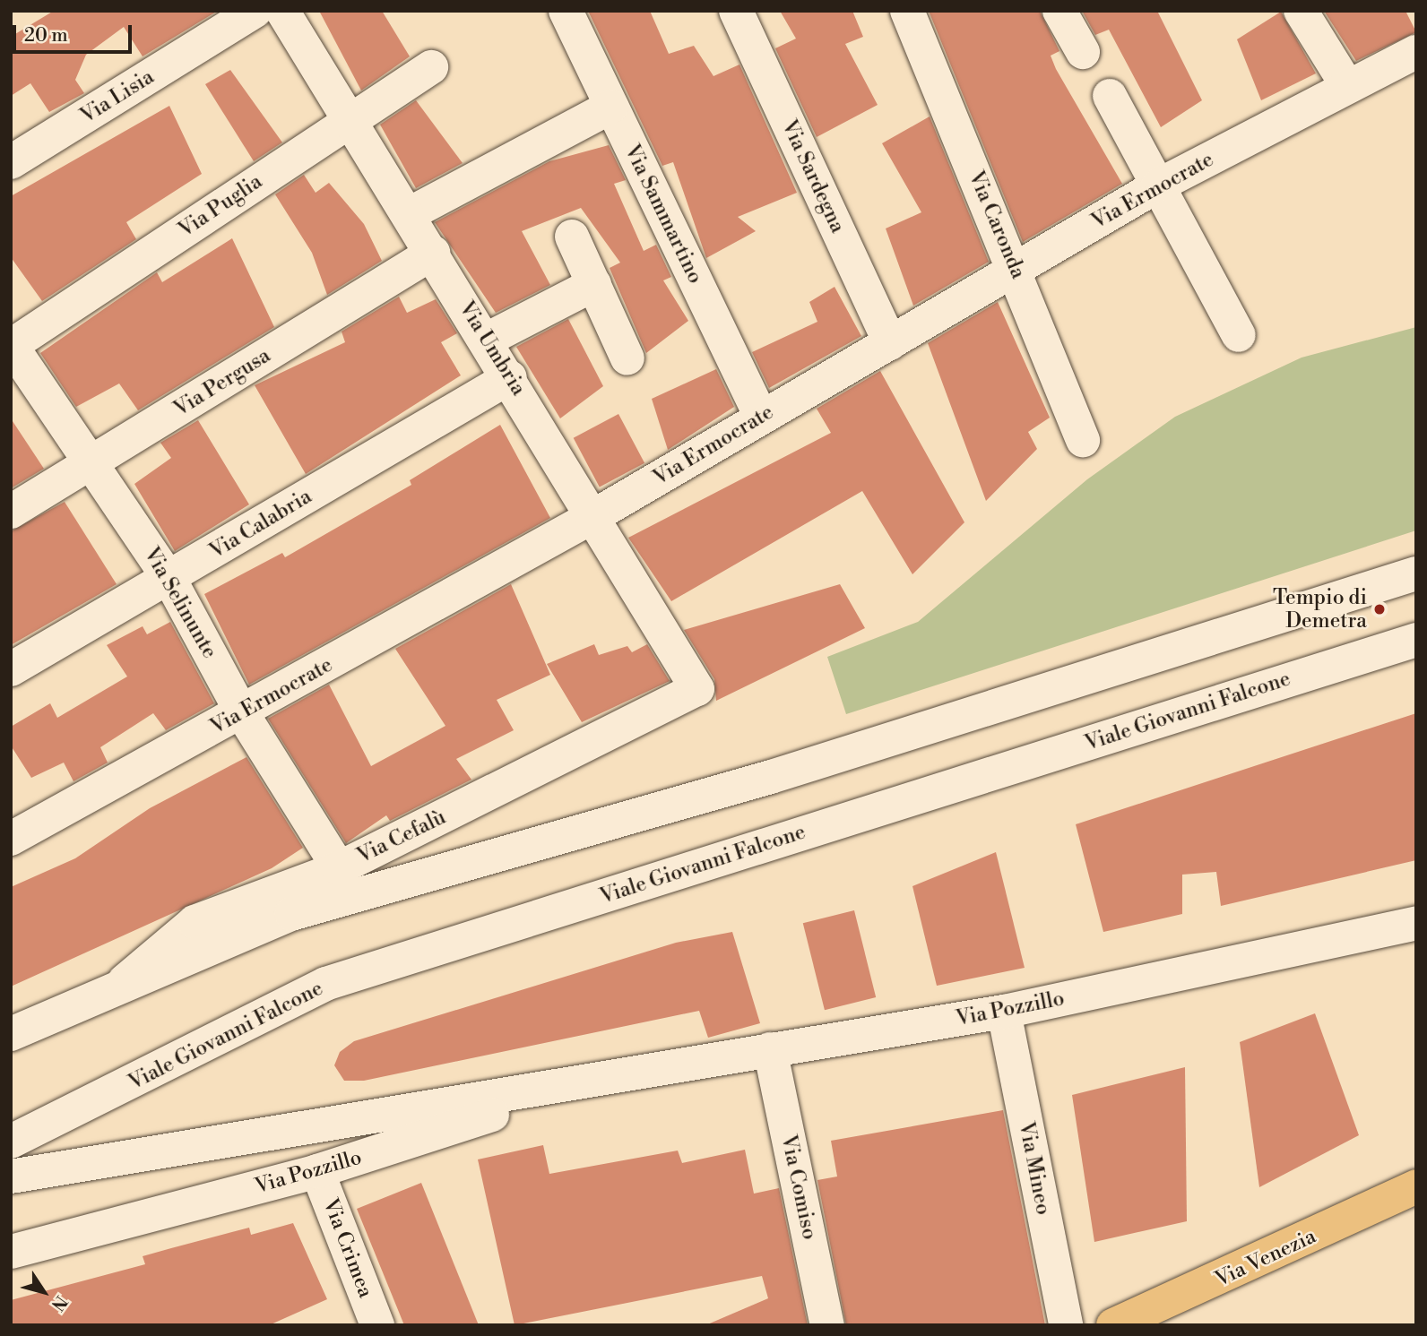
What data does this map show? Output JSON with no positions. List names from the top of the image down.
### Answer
{
  "streets": {
    "main road": ["Via Venezia"],
    "street": [
      "Via Lisia",
      "Via Sardegna",
      "Via Ermocrate",
      "Via Puglia",
      "Via Sammartino",
      "Via Caronda",
      "Via Umbria",
      "Via Pergusa",
      "Via Calabria",
      "Via Selinunte",
      "Viale Giovanni Falcone",
      "Via Cefalù",
      "Via Pozzillo",
      "Via Mineo",
      "Via Comiso",
      "Via Crimea"
    ]
  },
  "crossings": [
    ["Via Sardegna", "Via Ermocrate"],
    ["Via Ermocrate", "Via Sammartino"],
    ["Via Ermocrate", "Via Caronda"],
    ["Via Ermocrate", "Via Umbria"],
    ["Via Ermocrate", "Via Selinunte"],
    ["Via Puglia", "Via Umbria"],
    ["Via Puglia", "Via Selinunte"],
    ["Via Umbria", "Via Pergusa"],
    ["Via Umbria", "Via Calabria"],
    ["Via Umbria", "Via Cefalù"],
    ["Via Pergusa", "Via Selinunte"],
    ["Via Calabria", "Via Selinunte"],
    ["Via Selinunte", "Via Cefalù"],
    ["Via Pozzillo", "Via Mineo"],
    ["Via Pozzillo", "Via Comiso"],
    ["Via Pozzillo", "Via Crimea"]
  ],
  "places": ["Tempio di Demetra"],
  "scale_bar": "20 m",
  "north": "bottom right"
}
